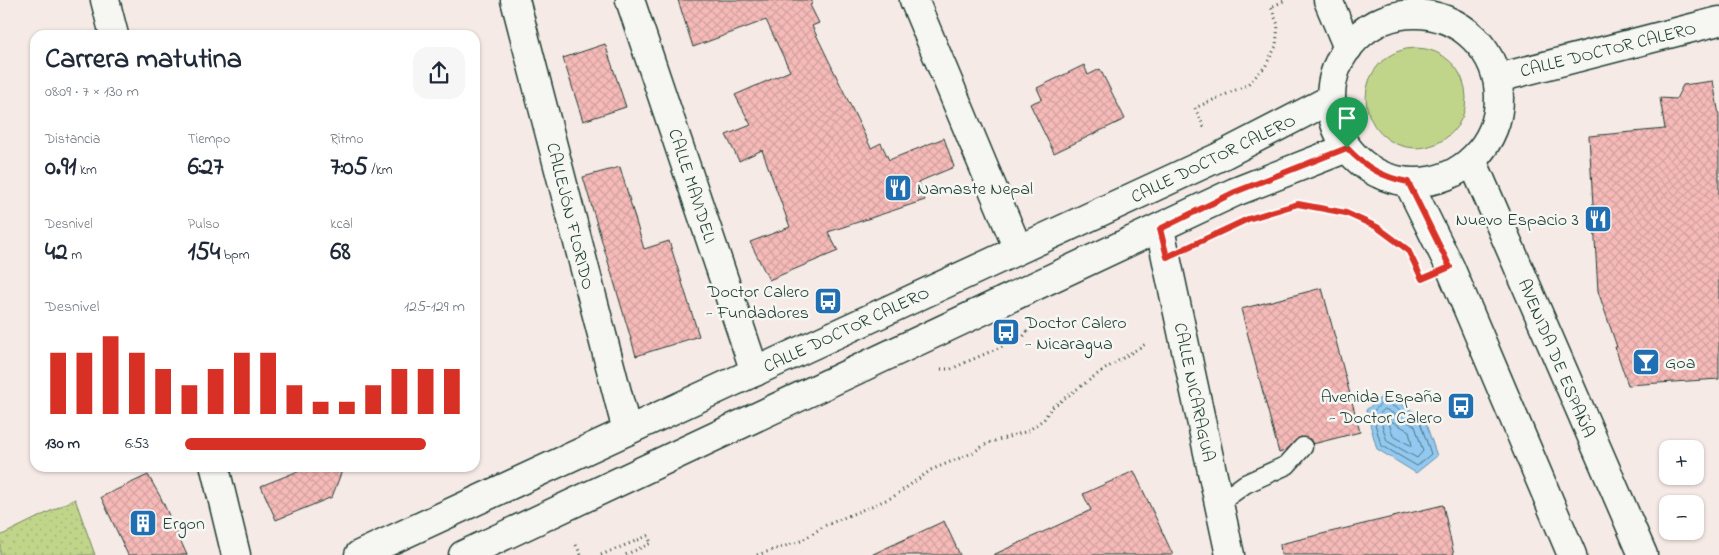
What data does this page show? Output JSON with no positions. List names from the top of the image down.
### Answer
{
  "streets": {
    "street": [
      "CALLE DOCTOR CALERO",
      "CALLE MAVIDELI",
      "CALLEJÓN FLORIDO",
      "AVENIDA DE ESPAÑA",
      "CALLE NICARAGUA"
    ]
  },
  "crossings": [
    ["CALLE DOCTOR CALERO", "CALLE MAVIDELI"],
    ["CALLE DOCTOR CALERO", "CALLEJÓN FLORIDO"],
    ["CALLE DOCTOR CALERO", "AVENIDA DE ESPAÑA"]
  ],
  "places": {
    "restaurant": ["Namaste Nepal", "Nuevo Espacio 3"],
    "bus stop": ["Doctor Calero - Fundadores", "Doctor Calero - Nicaragua", "Avenida España - Doctor Calero"],
    "bar": ["Goa"],
    "building": ["Ergon"]
  },
  "page": {
    "heading": ["Carrera matutina", "08:09 · 7 × 130 m"],
    "stats": [
      ["Distancia", "0.91 km"],
      ["Tiempo", "6:27"],
      ["Ritmo", "7:05 /km"],
      ["Desnivel", "42 m"],
      ["Pulso", "154 bpm"],
      ["kcal", "68"]
    ],
    "chart": ["Desnivel", "125–129 m"],
    "list": [
      {
        "name": "130 m",
        "note": "6:53"
      }
    ],
    "map_buttons": ["+", "−"]
  }
}
